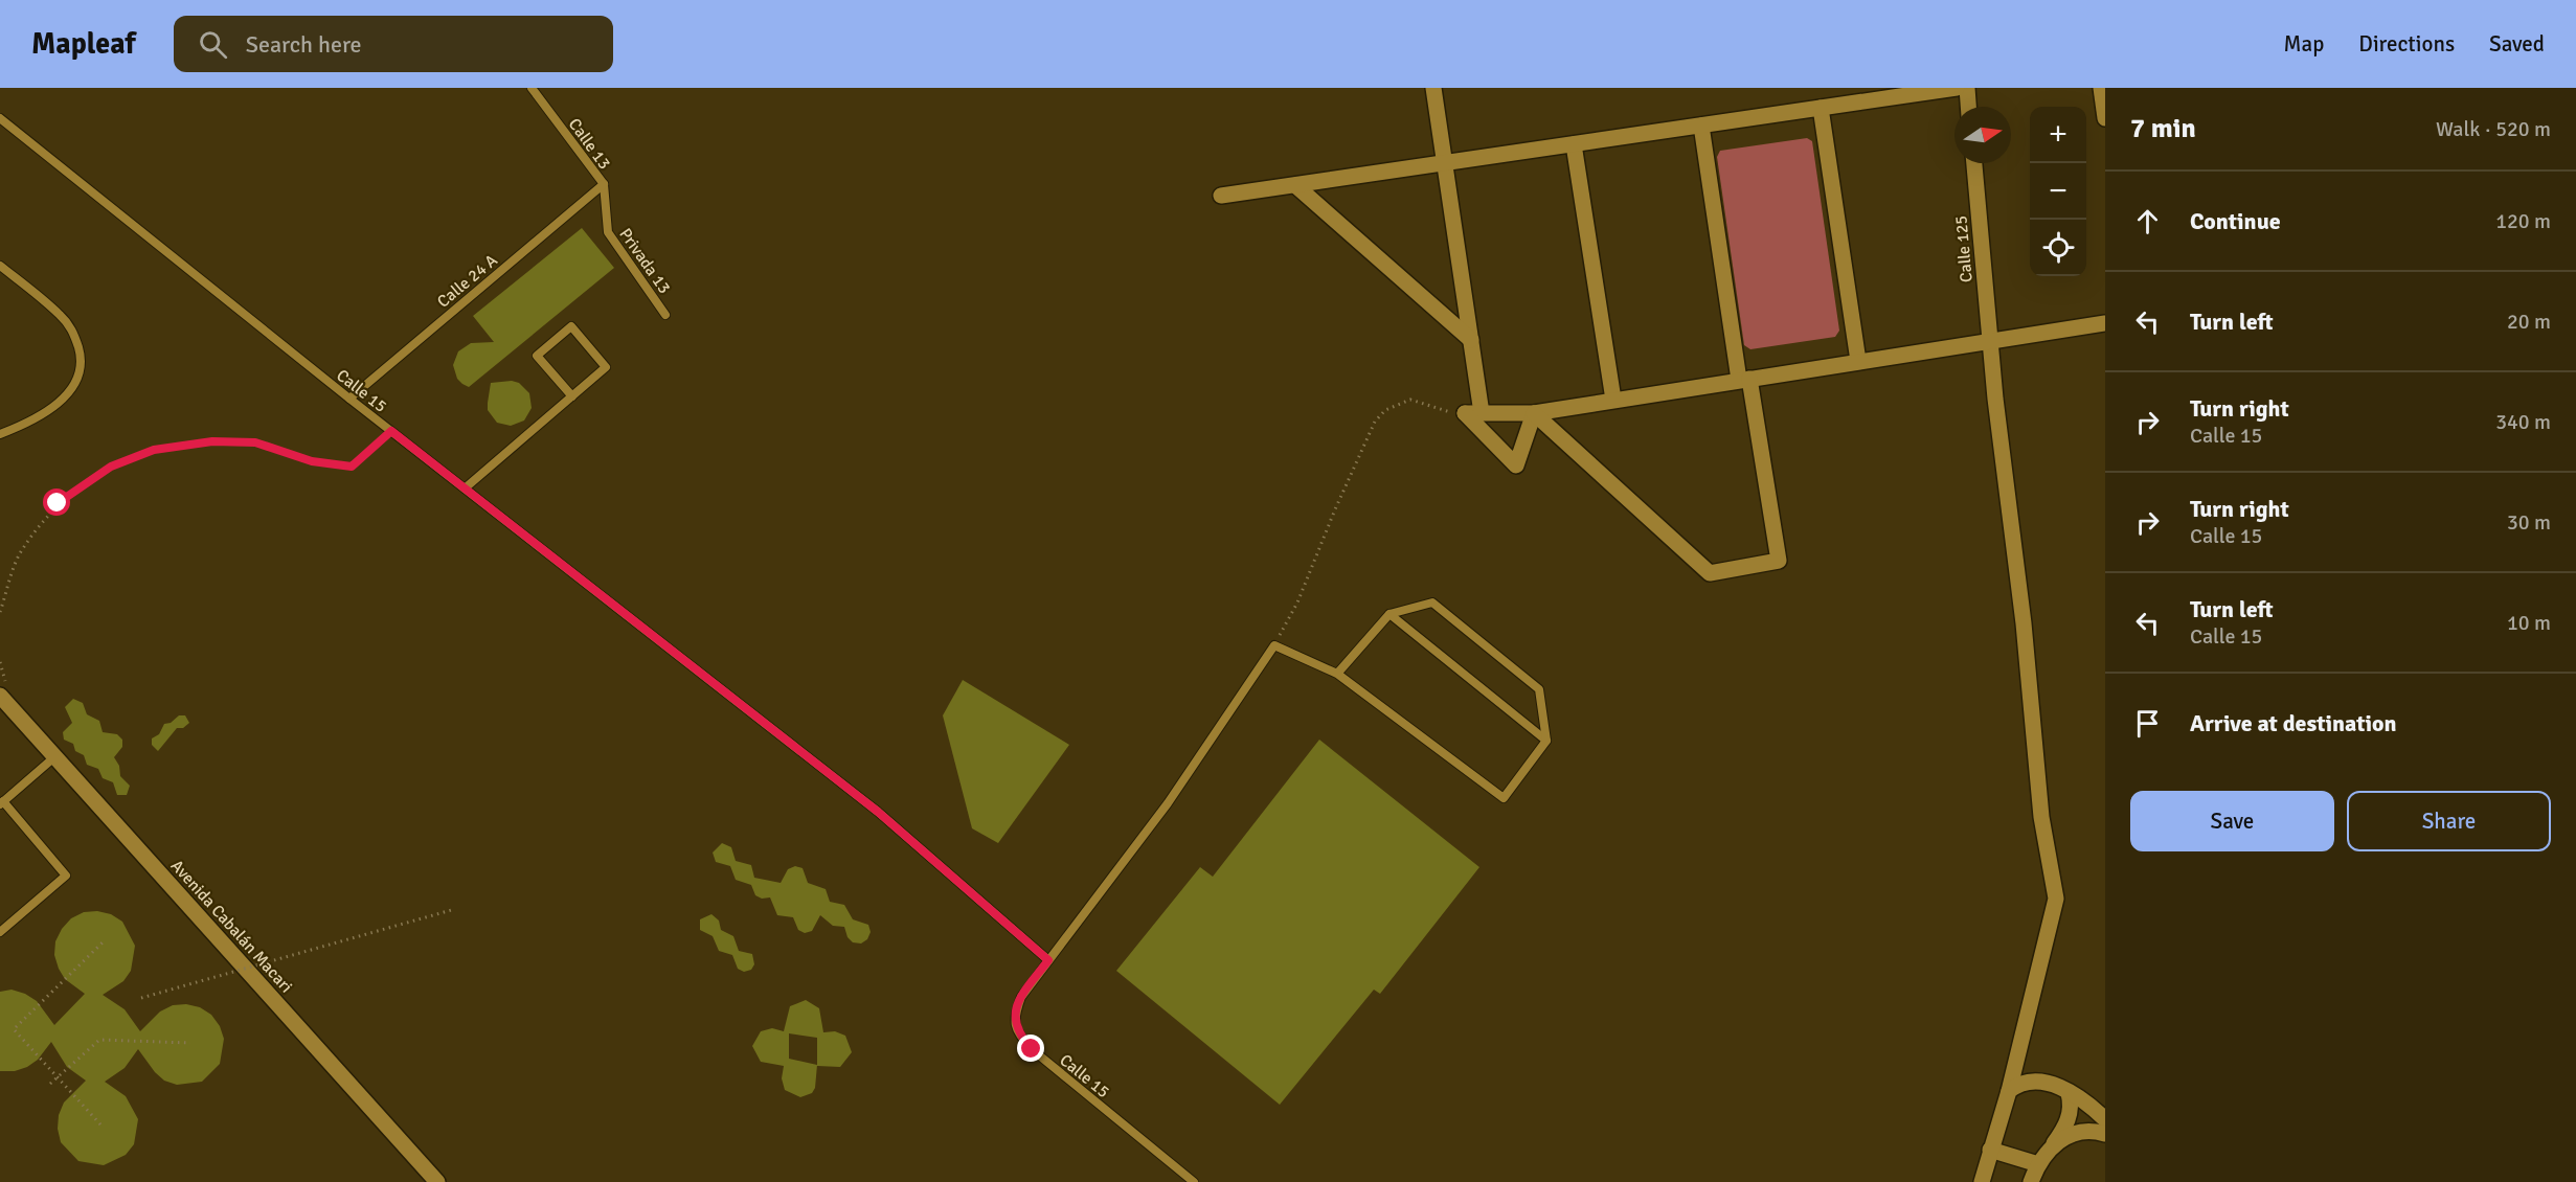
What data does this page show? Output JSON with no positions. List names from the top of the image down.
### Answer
{
  "streets": {
    "street": ["Calle 125", "Avenida Cabalán Macari"],
    "lane": [
      "Calle 13",
      "Privada 13",
      "Calle 24 A",
      "Calle 15"
    ]
  },
  "crossings": [
    ["Calle 13", "Privada 13"],
    ["Calle 13", "Calle 24 A"],
    ["Privada 13", "Calle 24 A"],
    ["Calle 24 A", "Calle 15"]
  ],
  "north": "right",
  "page": {
    "header": "Mapleaf",
    "search": "Search here",
    "nav": ["Map", "Directions", "Saved"],
    "heading": ["7 min", "Walk · 520 m"],
    "map_buttons": ["+", "−"],
    "list": [
      ["Continue", "120 m"],
      ["Turn left", "20 m"],
      ["Turn right", "Calle 15", "340 m"],
      ["Turn right", "Calle 15", "30 m"],
      ["Turn left", "Calle 15", "10 m"],
      "Arrive at destination"
    ],
    "buttons": ["Save", "Share"]
  }
}
